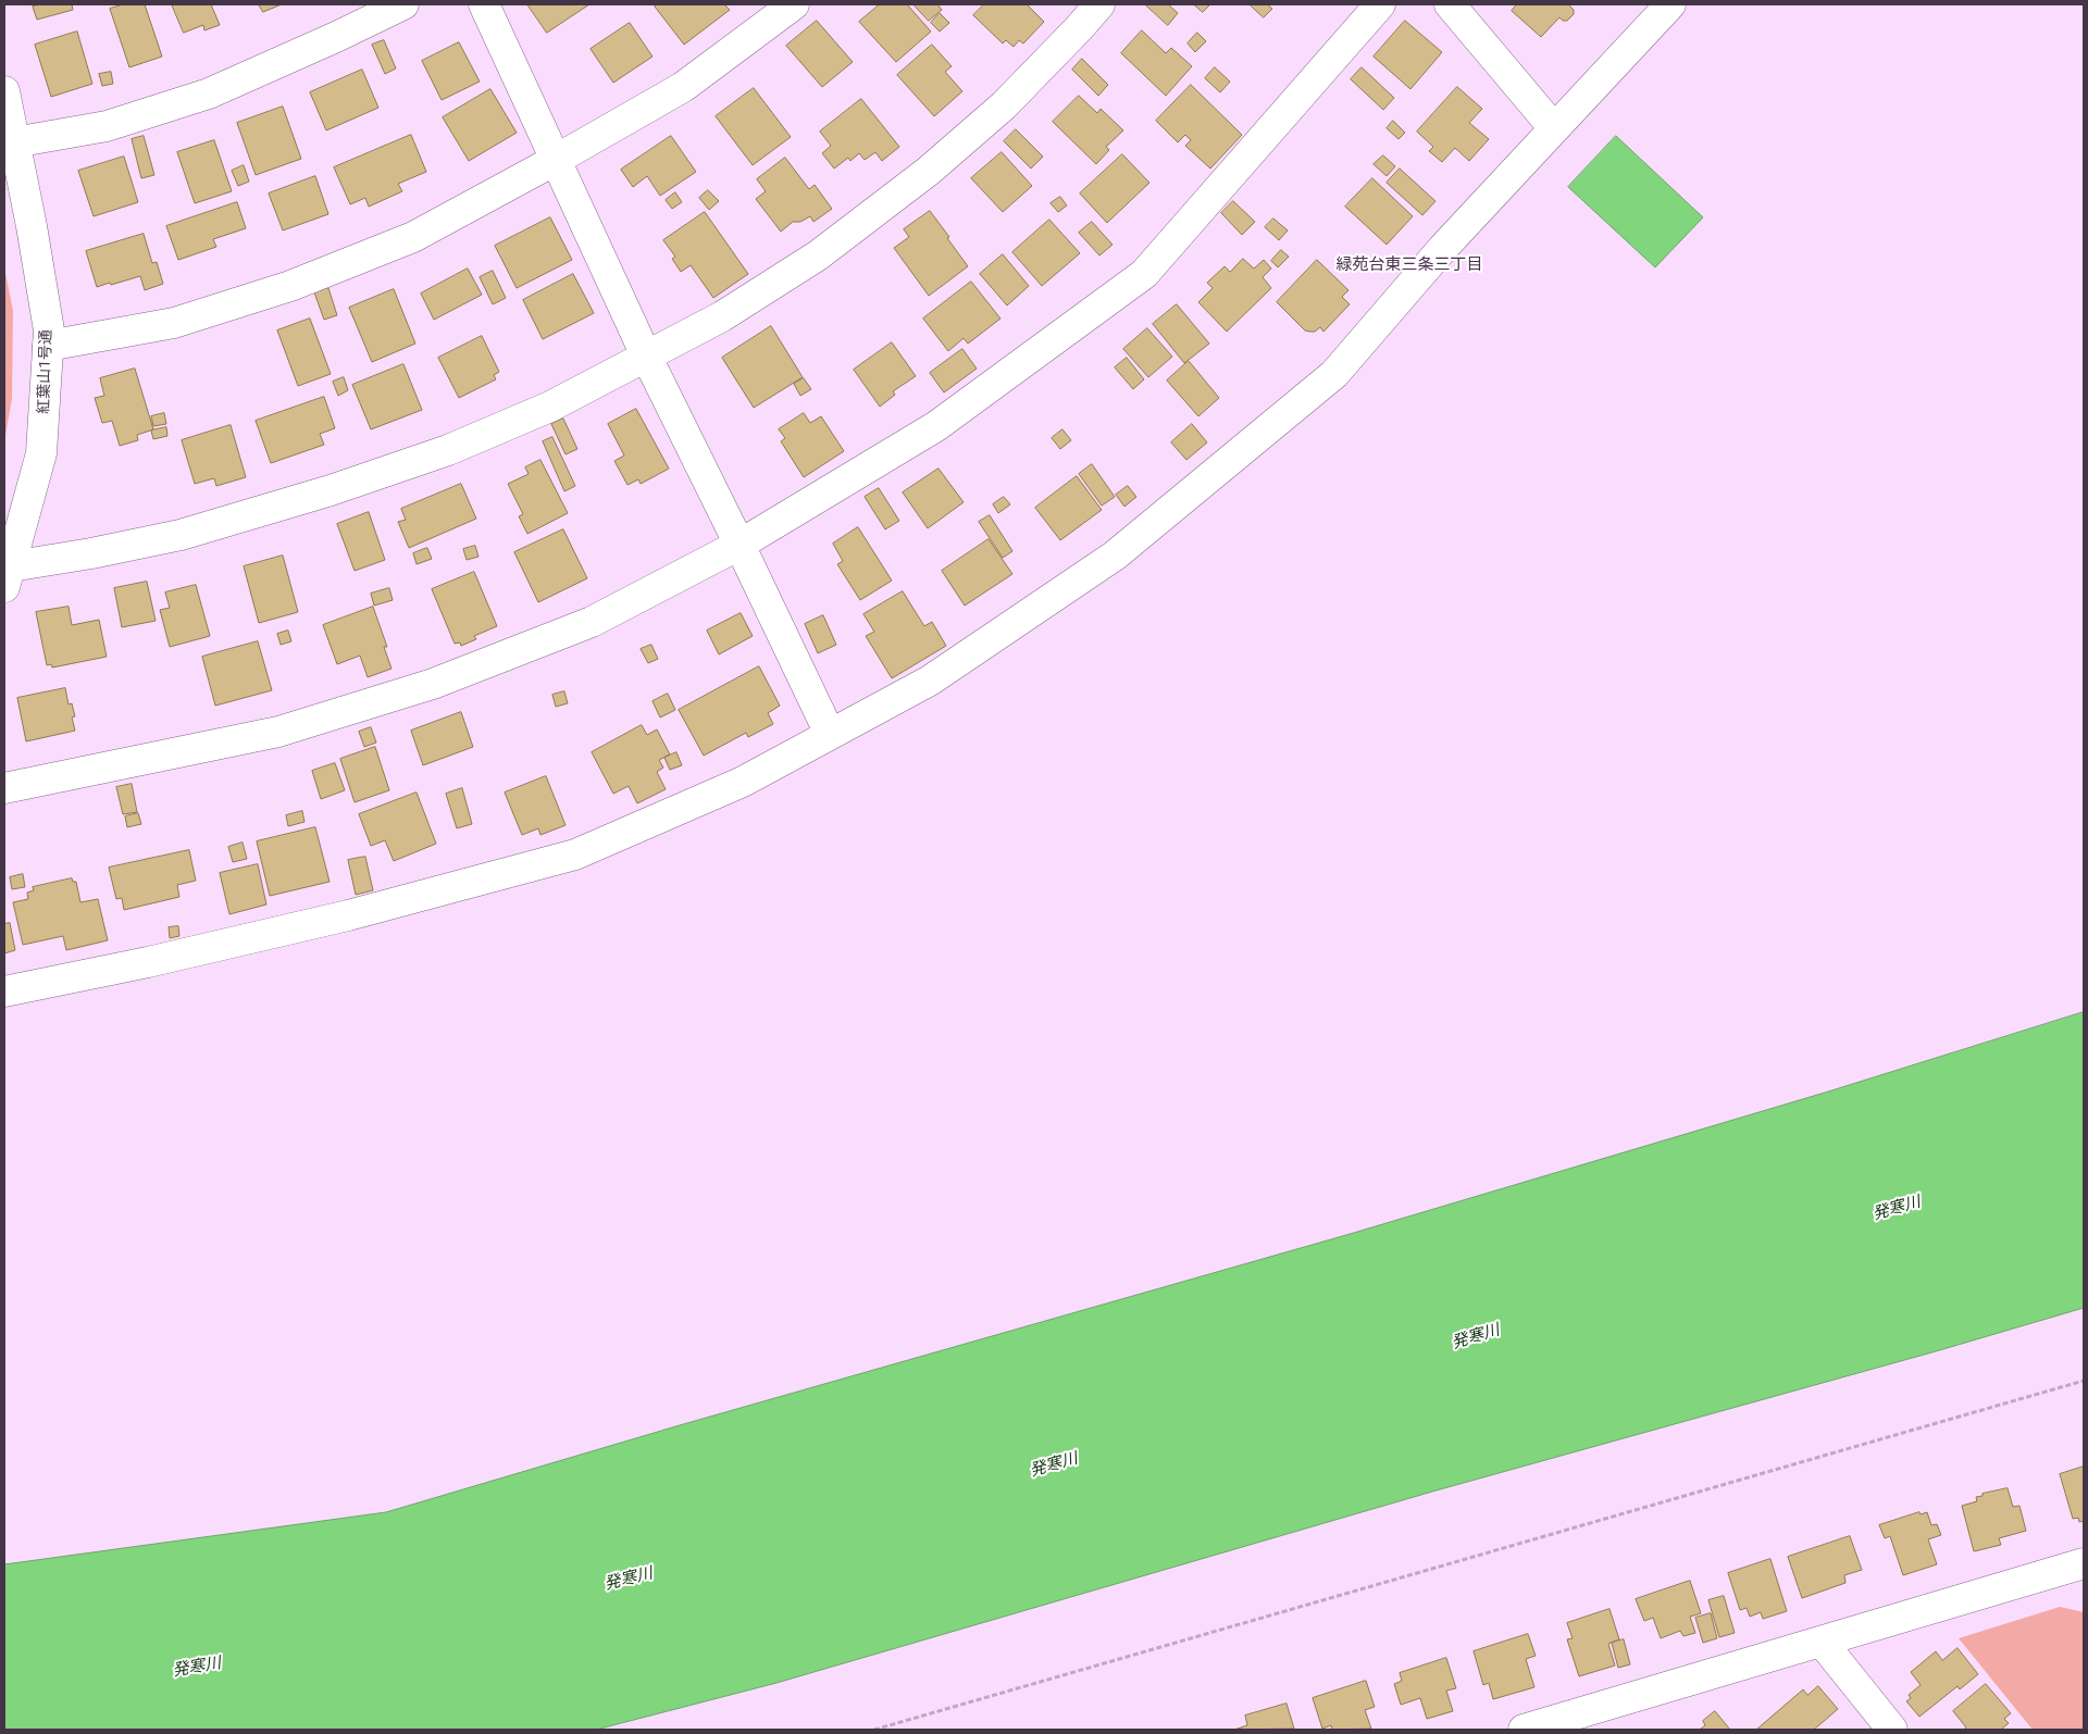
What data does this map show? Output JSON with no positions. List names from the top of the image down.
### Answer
{
  "streets": {
    "street": ["紅葉山1号通"]
  },
  "districts": ["緑苑台東三条三丁目"],
  "water": ["発寒川"]
}
